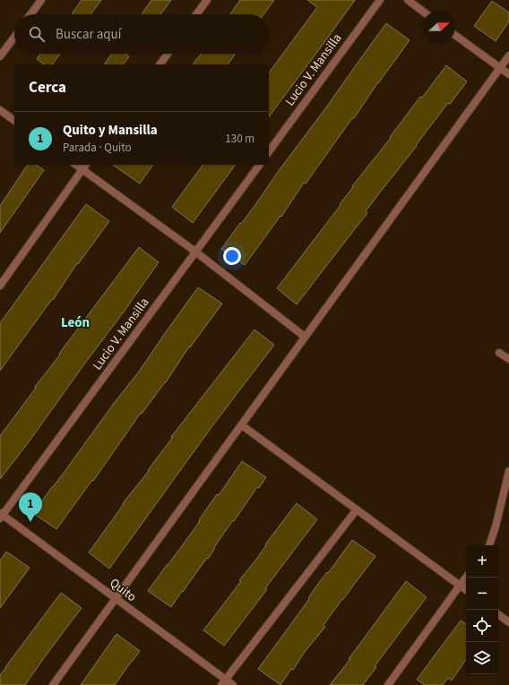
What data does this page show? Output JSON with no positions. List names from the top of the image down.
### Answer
{
  "streets": {
    "street": ["Lucio V. Mansilla", "Quito"]
  },
  "crossings": [
    ["Lucio V. Mansilla", "Quito"]
  ],
  "districts": ["León"],
  "north": "right",
  "page": {
    "search": "Buscar aquí",
    "heading": "Cerca",
    "list": [
      {
        "mark": "1",
        "name": "Quito y Mansilla",
        "note": "Parada · Quito",
        "value": "130 m"
      }
    ],
    "pins": "1",
    "map_buttons": ["+", "−"]
  }
}
